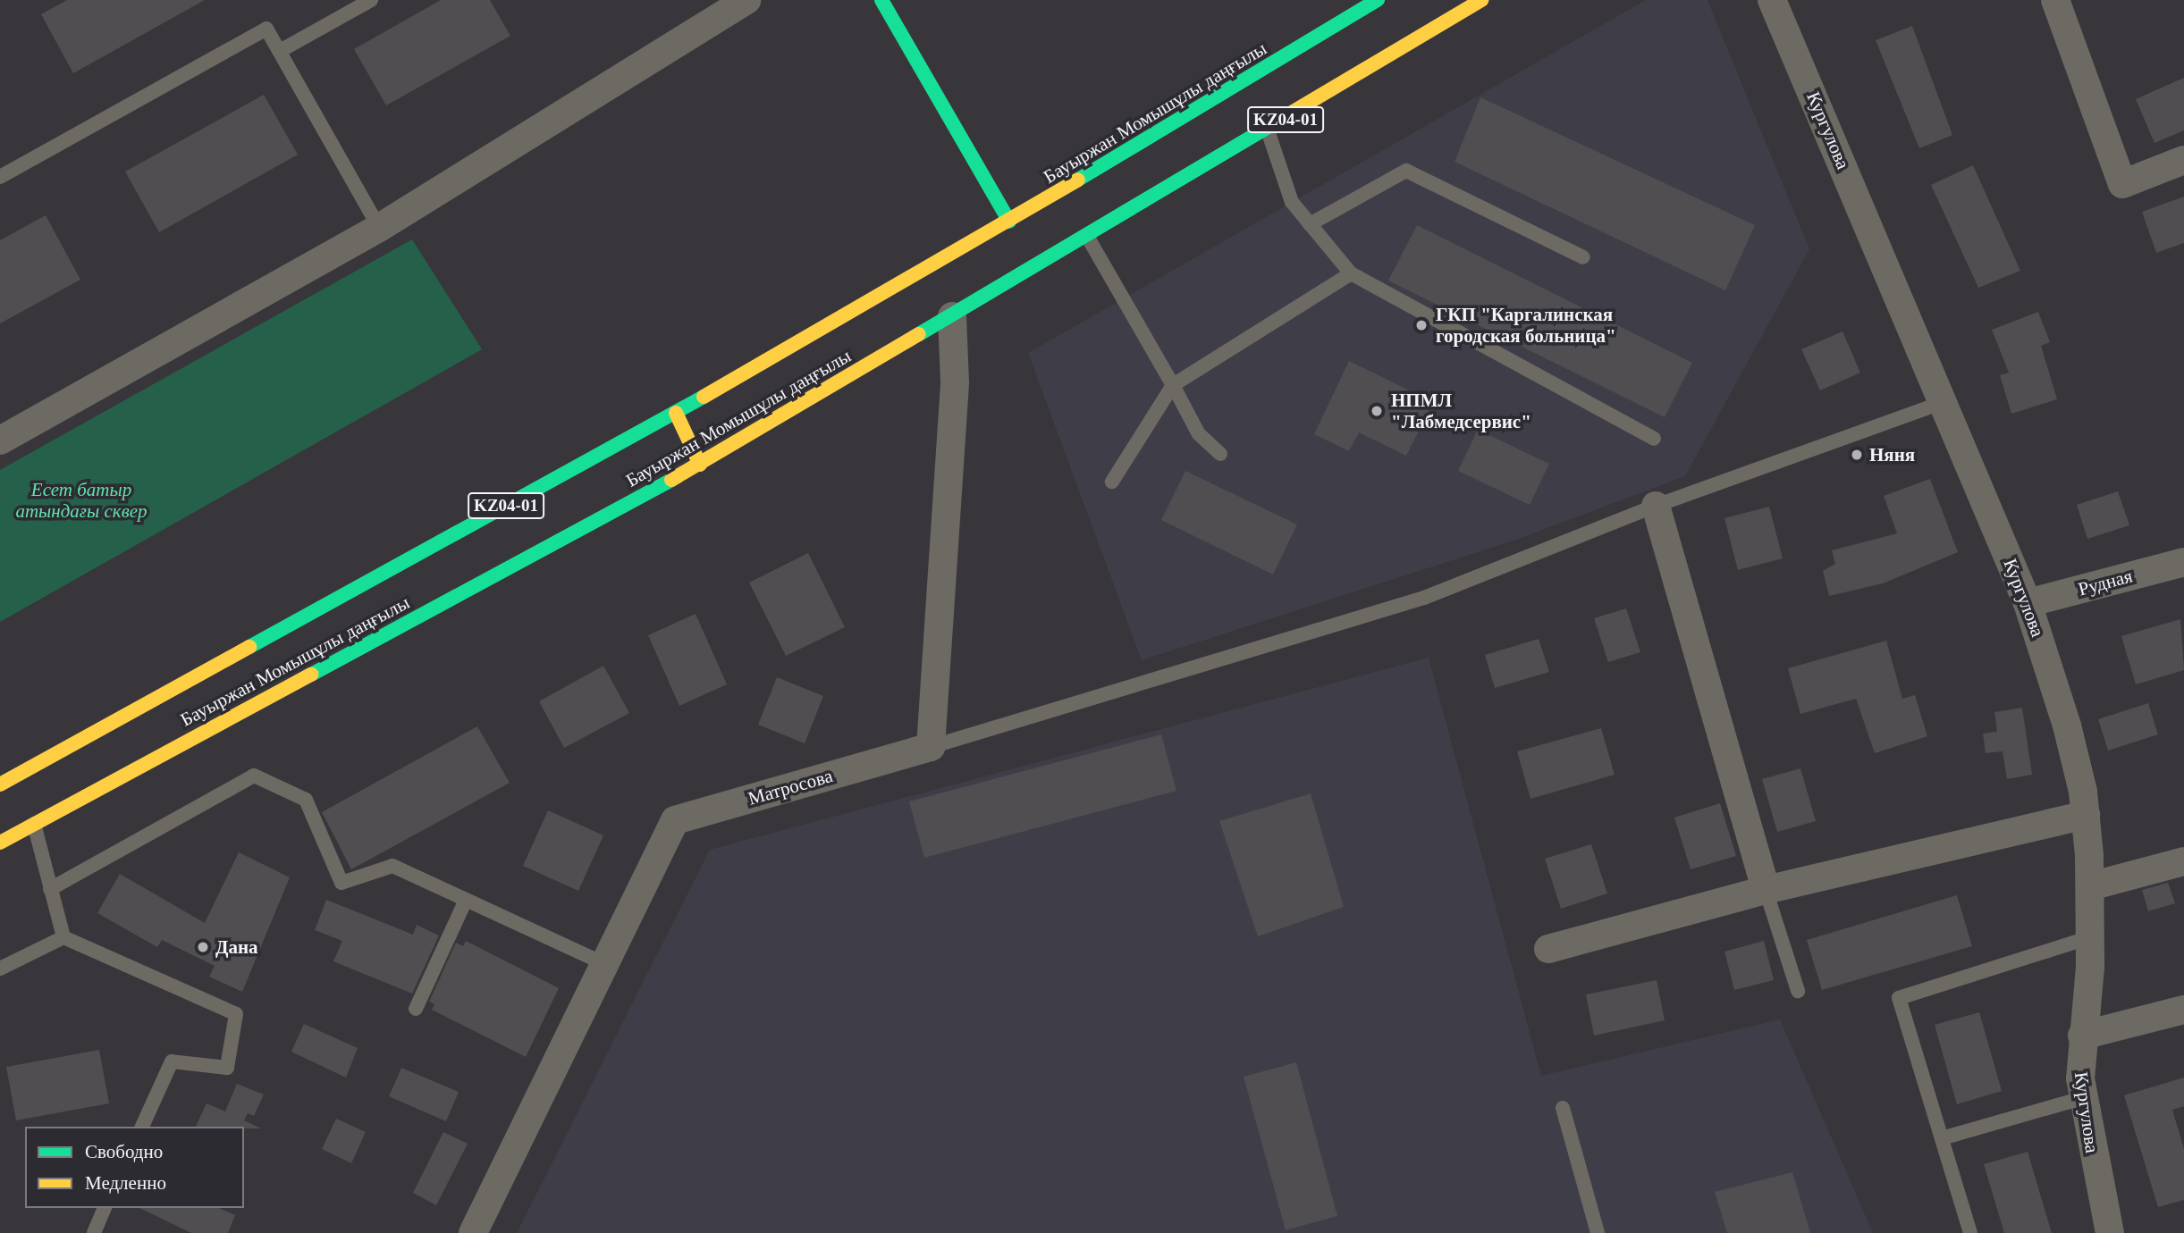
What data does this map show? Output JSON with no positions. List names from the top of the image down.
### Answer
{
  "streets": {
    "main road": ["Бауыржан Момышұлы даңғылы", "KZ04-01"],
    "street": ["Кургулова", "Рудная", "Матросова"]
  },
  "crossings": [
    ["Кургулова", "Рудная"]
  ],
  "parks": ["Есет батыр атындағы сквер"],
  "places": [
    "ГКП \"Каргалинская городская больница\"",
    "НПМЛ \"Лабмедсервис\"",
    "Няня",
    "Дана"
  ],
  "legend": ["Свободно", "Медленно"]
}
